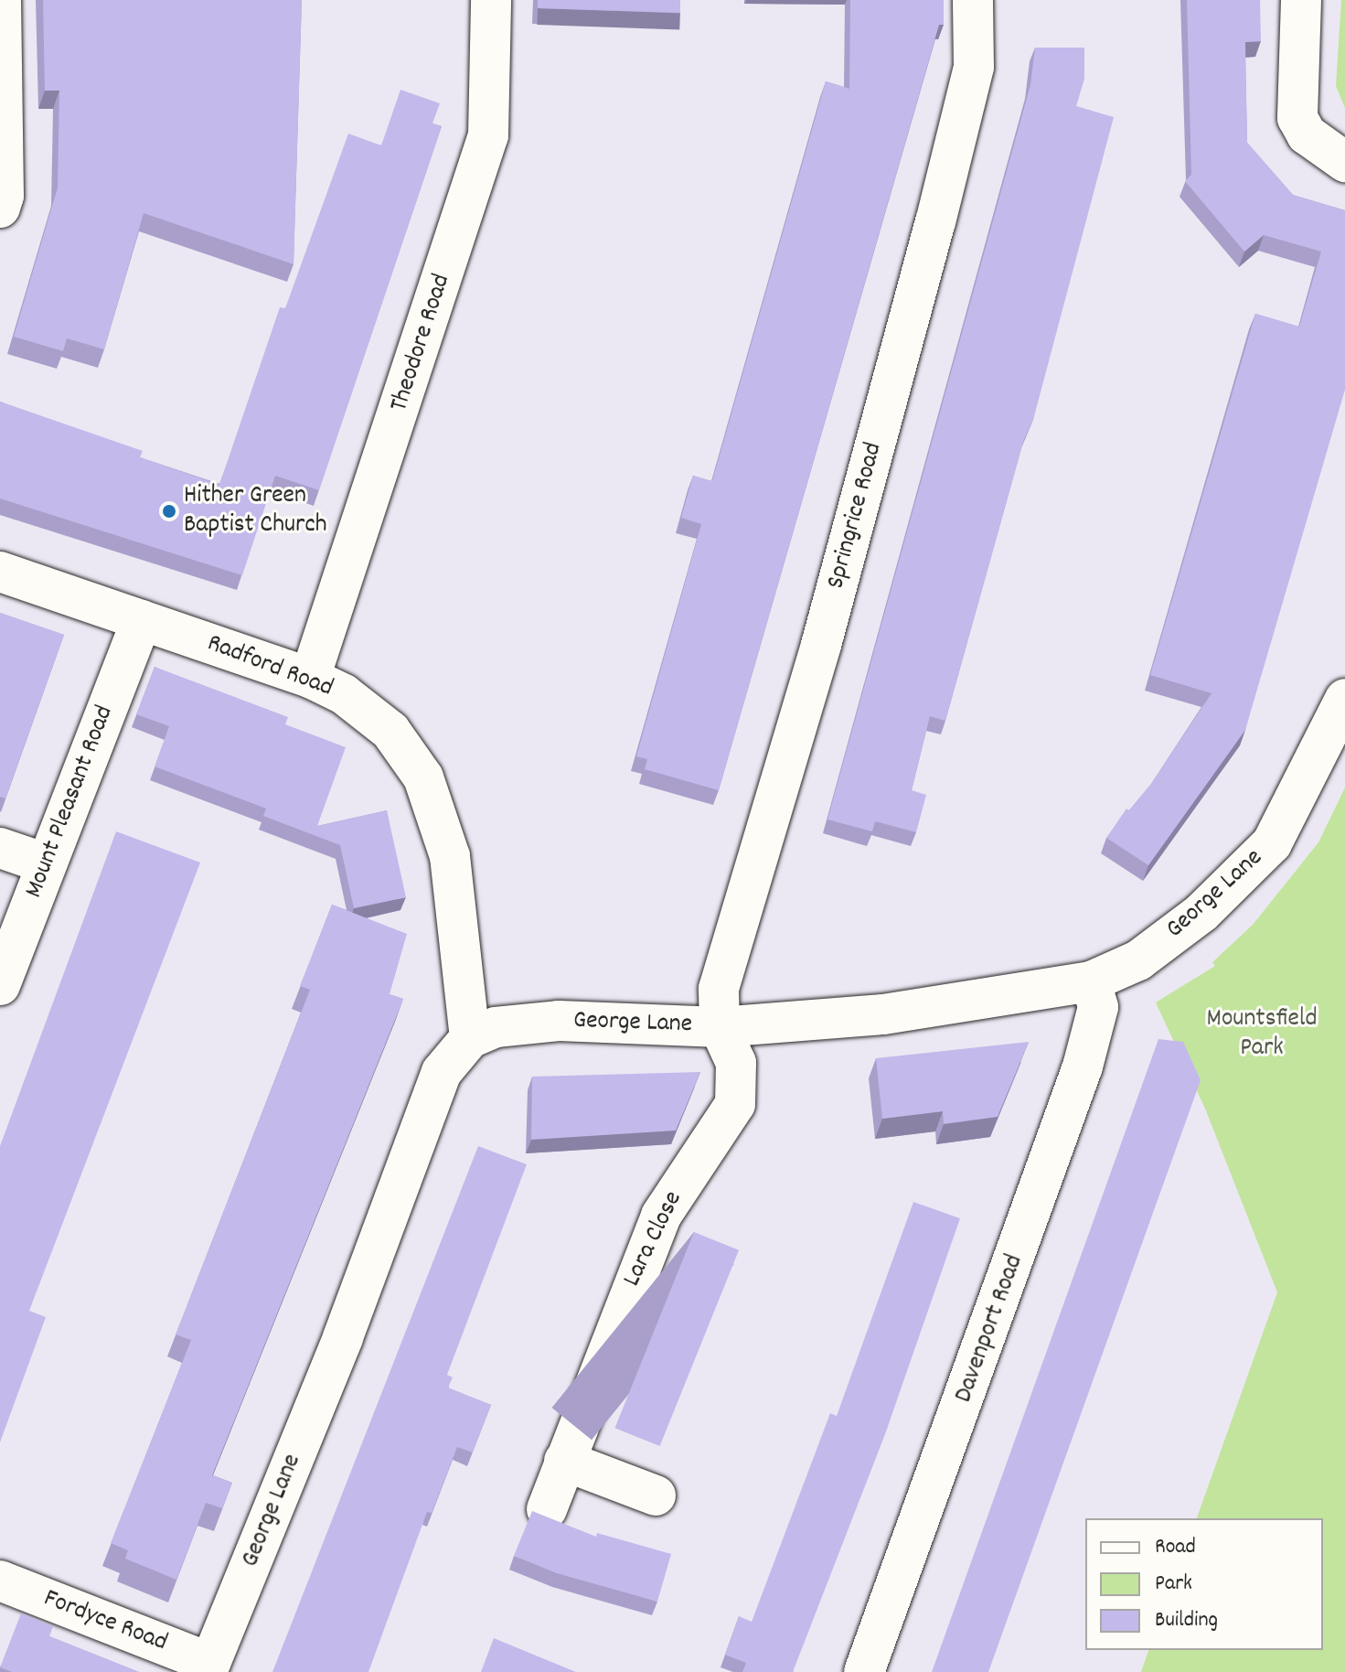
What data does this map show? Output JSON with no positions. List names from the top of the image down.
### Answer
{
  "streets": {
    "street": [
      "Theodore Road",
      "Springrice Road",
      "Radford Road",
      "Mount Pleasant Road",
      "George Lane",
      "Lara Close",
      "Davenport Road",
      "Fordyce Road"
    ]
  },
  "crossings": [
    ["Theodore Road", "Radford Road"],
    ["Springrice Road", "George Lane"],
    ["Springrice Road", "Lara Close"],
    ["Radford Road", "Mount Pleasant Road"],
    ["Radford Road", "George Lane"],
    ["George Lane", "Lara Close"],
    ["George Lane", "Davenport Road"],
    ["George Lane", "Fordyce Road"]
  ],
  "parks": ["Mountsfield Park"],
  "places": ["Hither Green Baptist Church"],
  "legend": ["Road", "Park", "Building"]
}
